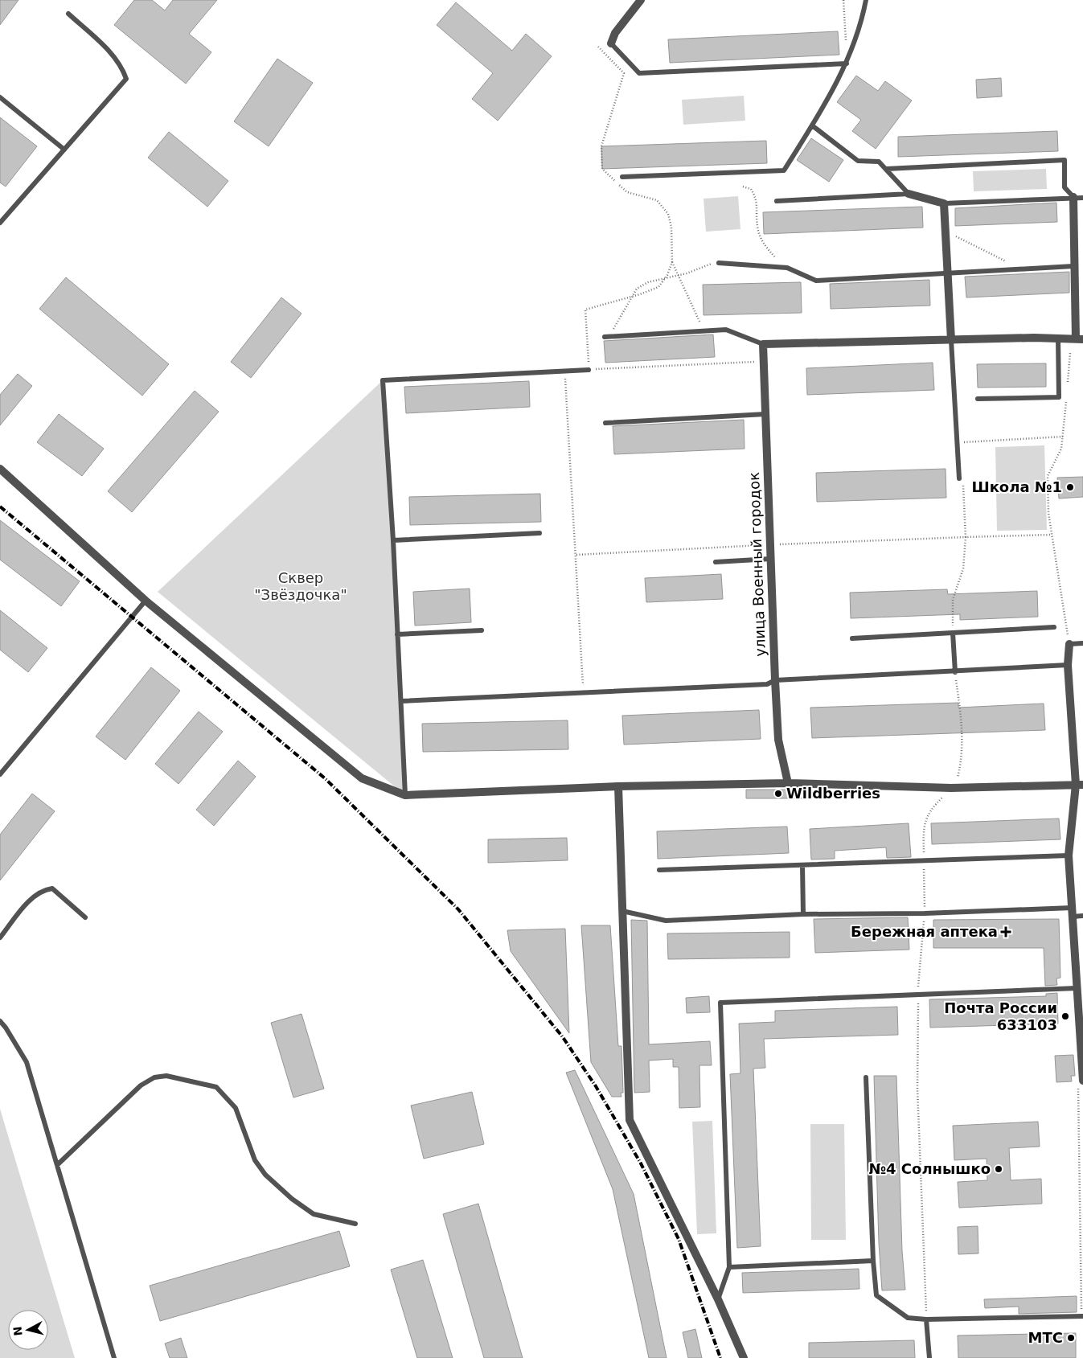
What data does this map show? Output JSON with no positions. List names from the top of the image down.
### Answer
{
  "streets": {
    "street": ["улица Военный городок"]
  },
  "parks": ["Сквер \"Звёздочка\""],
  "places": {
    "other": [
      "Школа №1",
      "Wildberries",
      "Почта России 633103",
      "№4 Солнышко",
      "МТС"
    ],
    "health": ["Бережная аптека"]
  },
  "north": "left"
}
